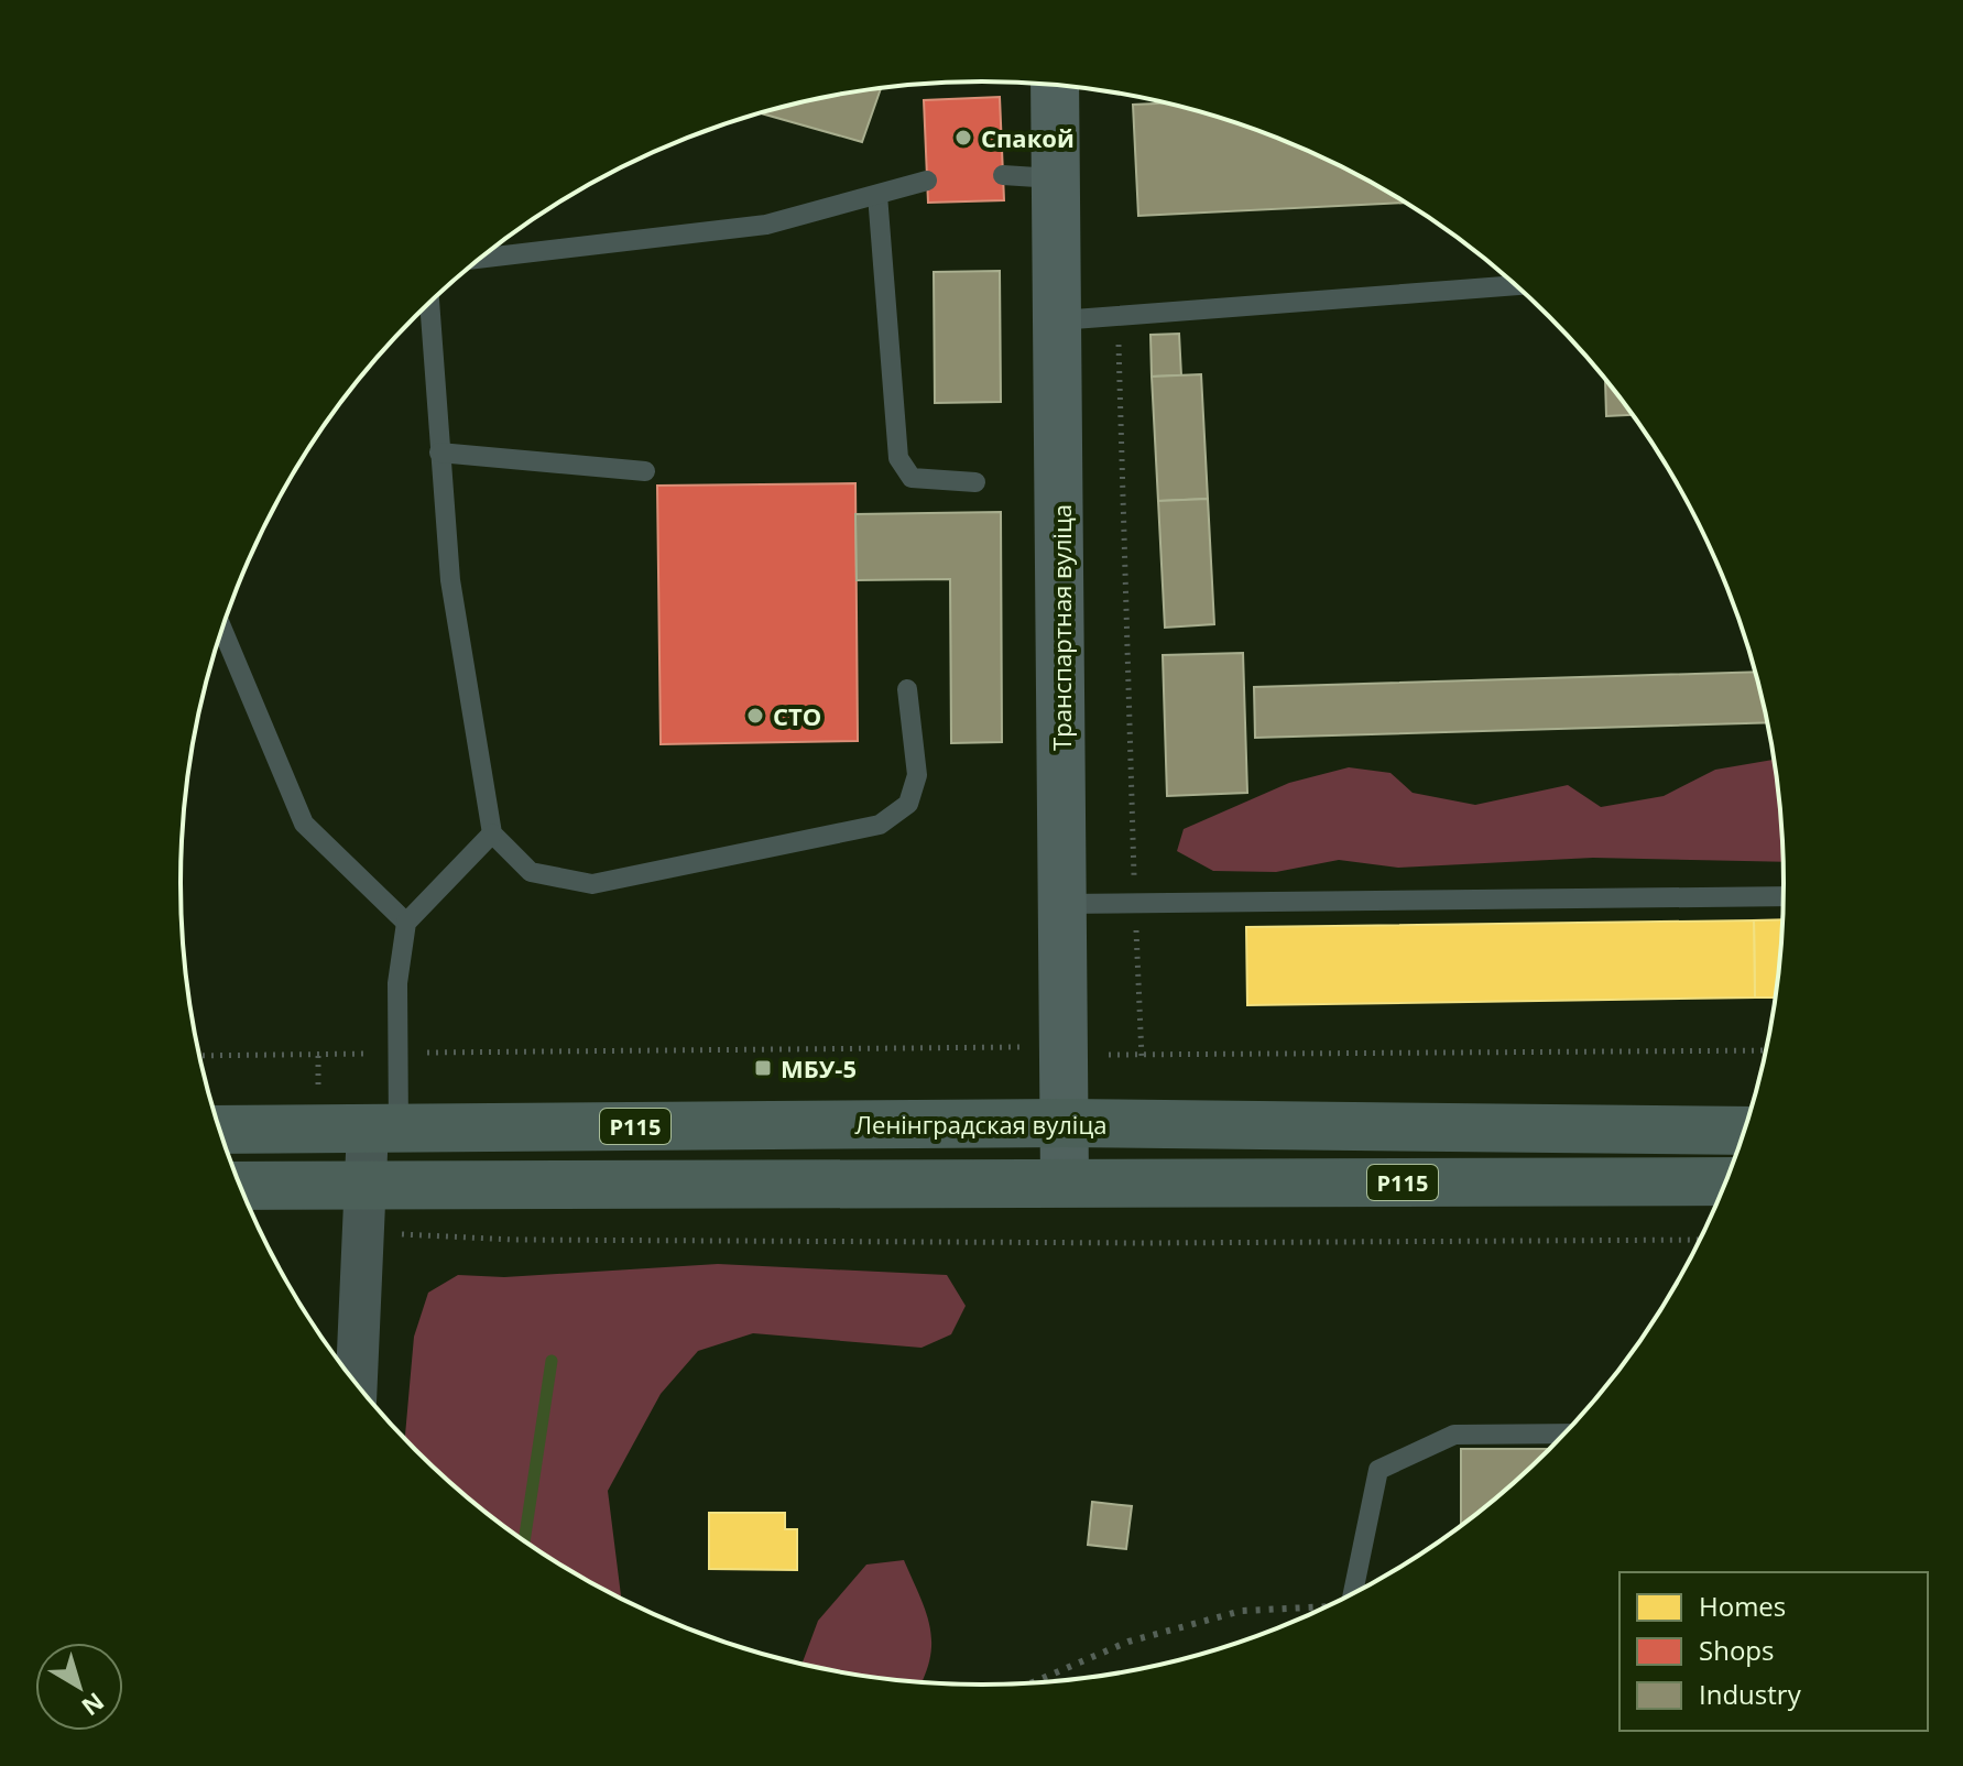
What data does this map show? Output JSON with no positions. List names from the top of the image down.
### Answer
{
  "streets": {
    "main road": ["Транспартная вуліца", "Ленінградская вуліца", "Р115"]
  },
  "crossings": [
    ["Транспартная вуліца", "Ленінградская вуліца"],
    ["Транспартная вуліца", "Р115"]
  ],
  "places": {
    "other": ["Спакой", "СТО"],
    "transit": ["МБУ-5"]
  },
  "legend": ["Homes", "Shops", "Industry"],
  "north": "bottom right"
}
